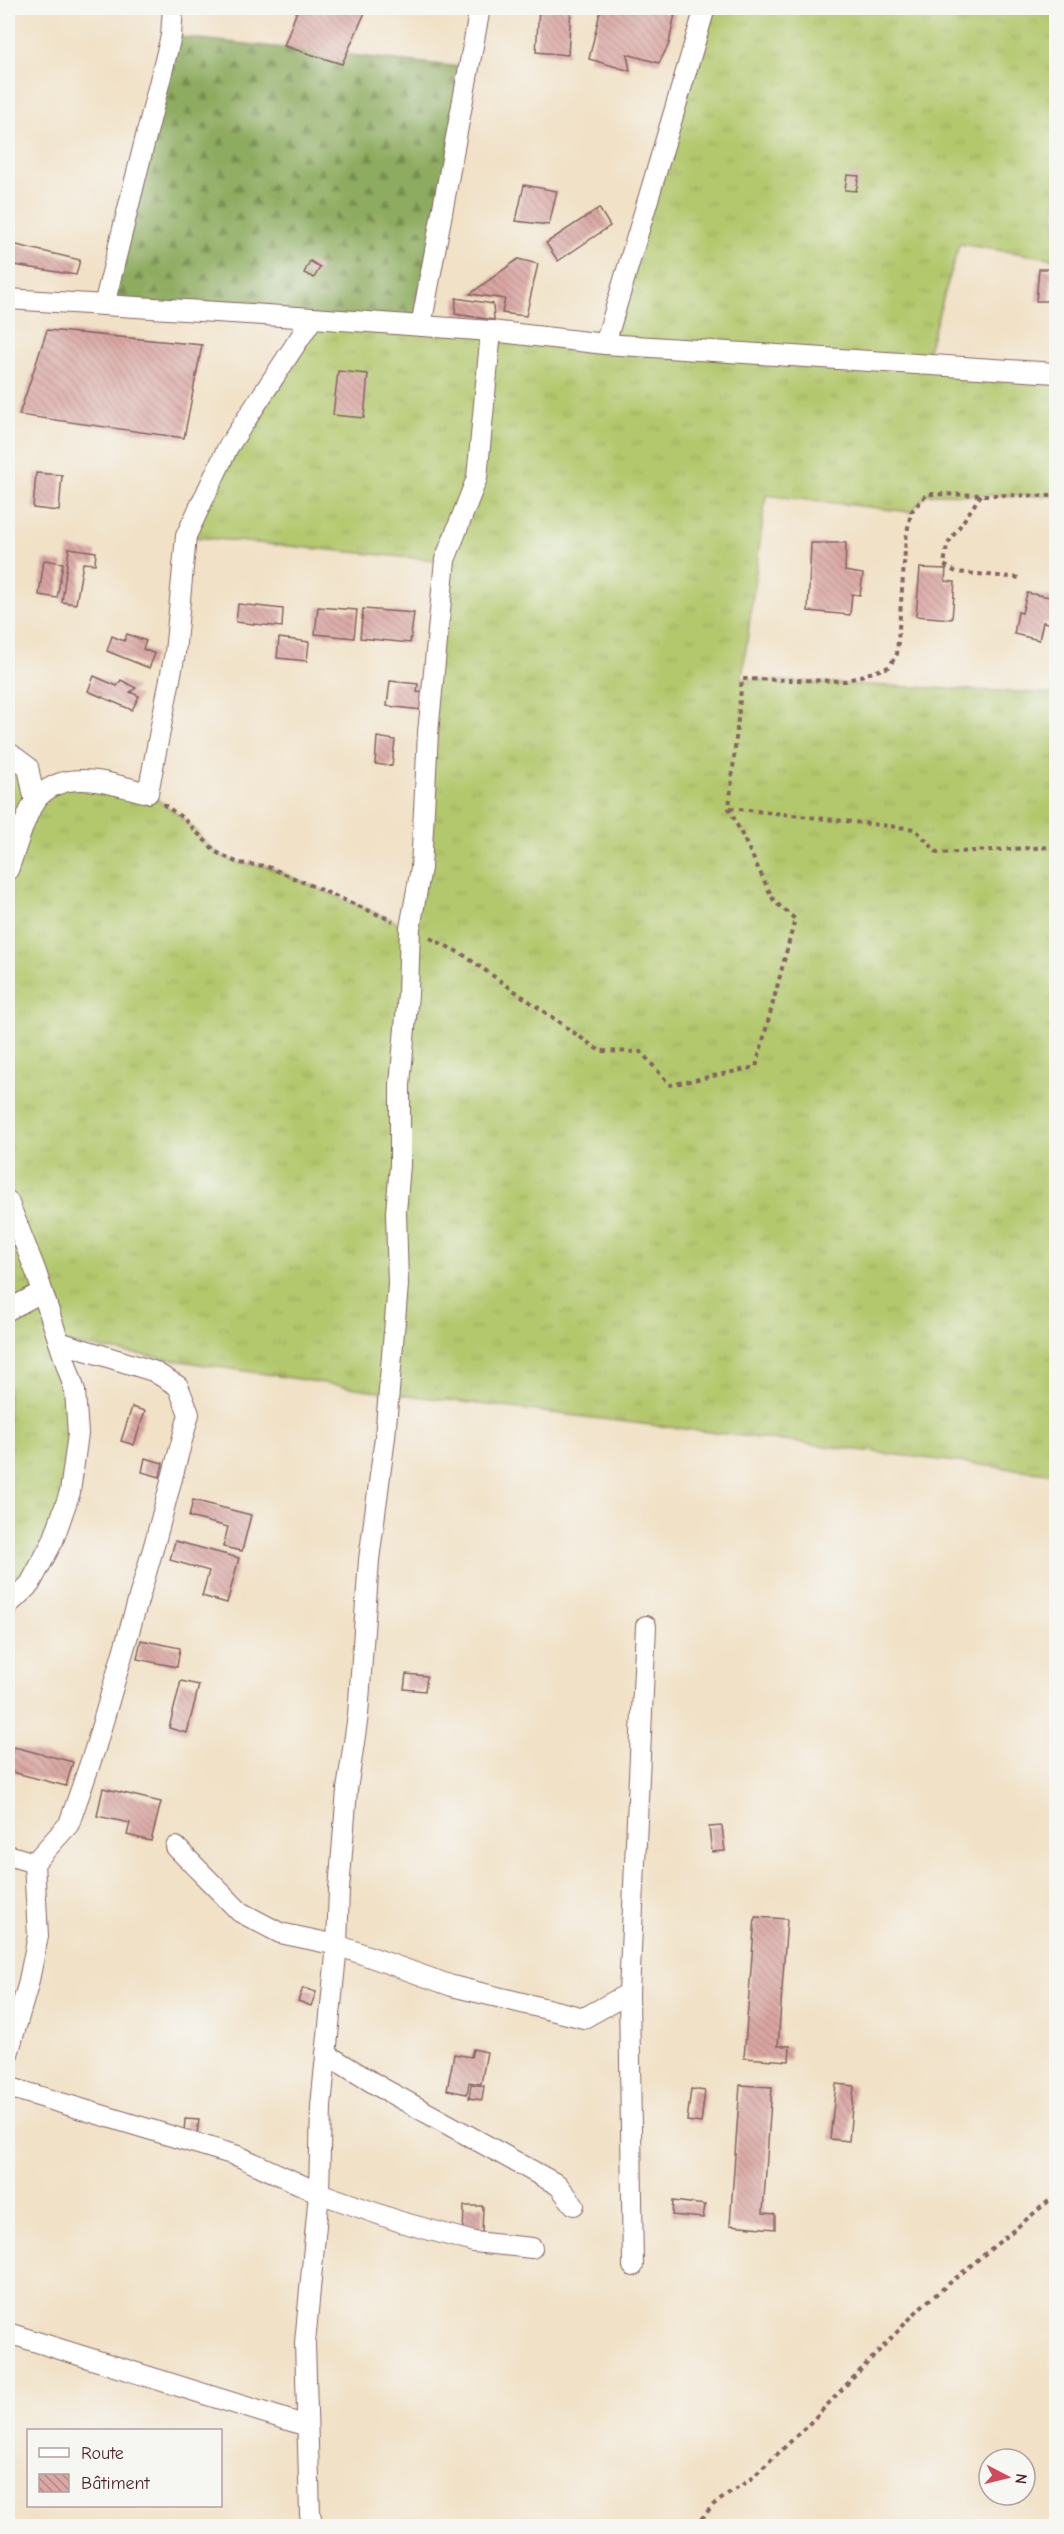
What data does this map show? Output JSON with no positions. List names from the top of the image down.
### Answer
{
  "legend": ["Route", "Bâtiment"],
  "north": "right"
}
